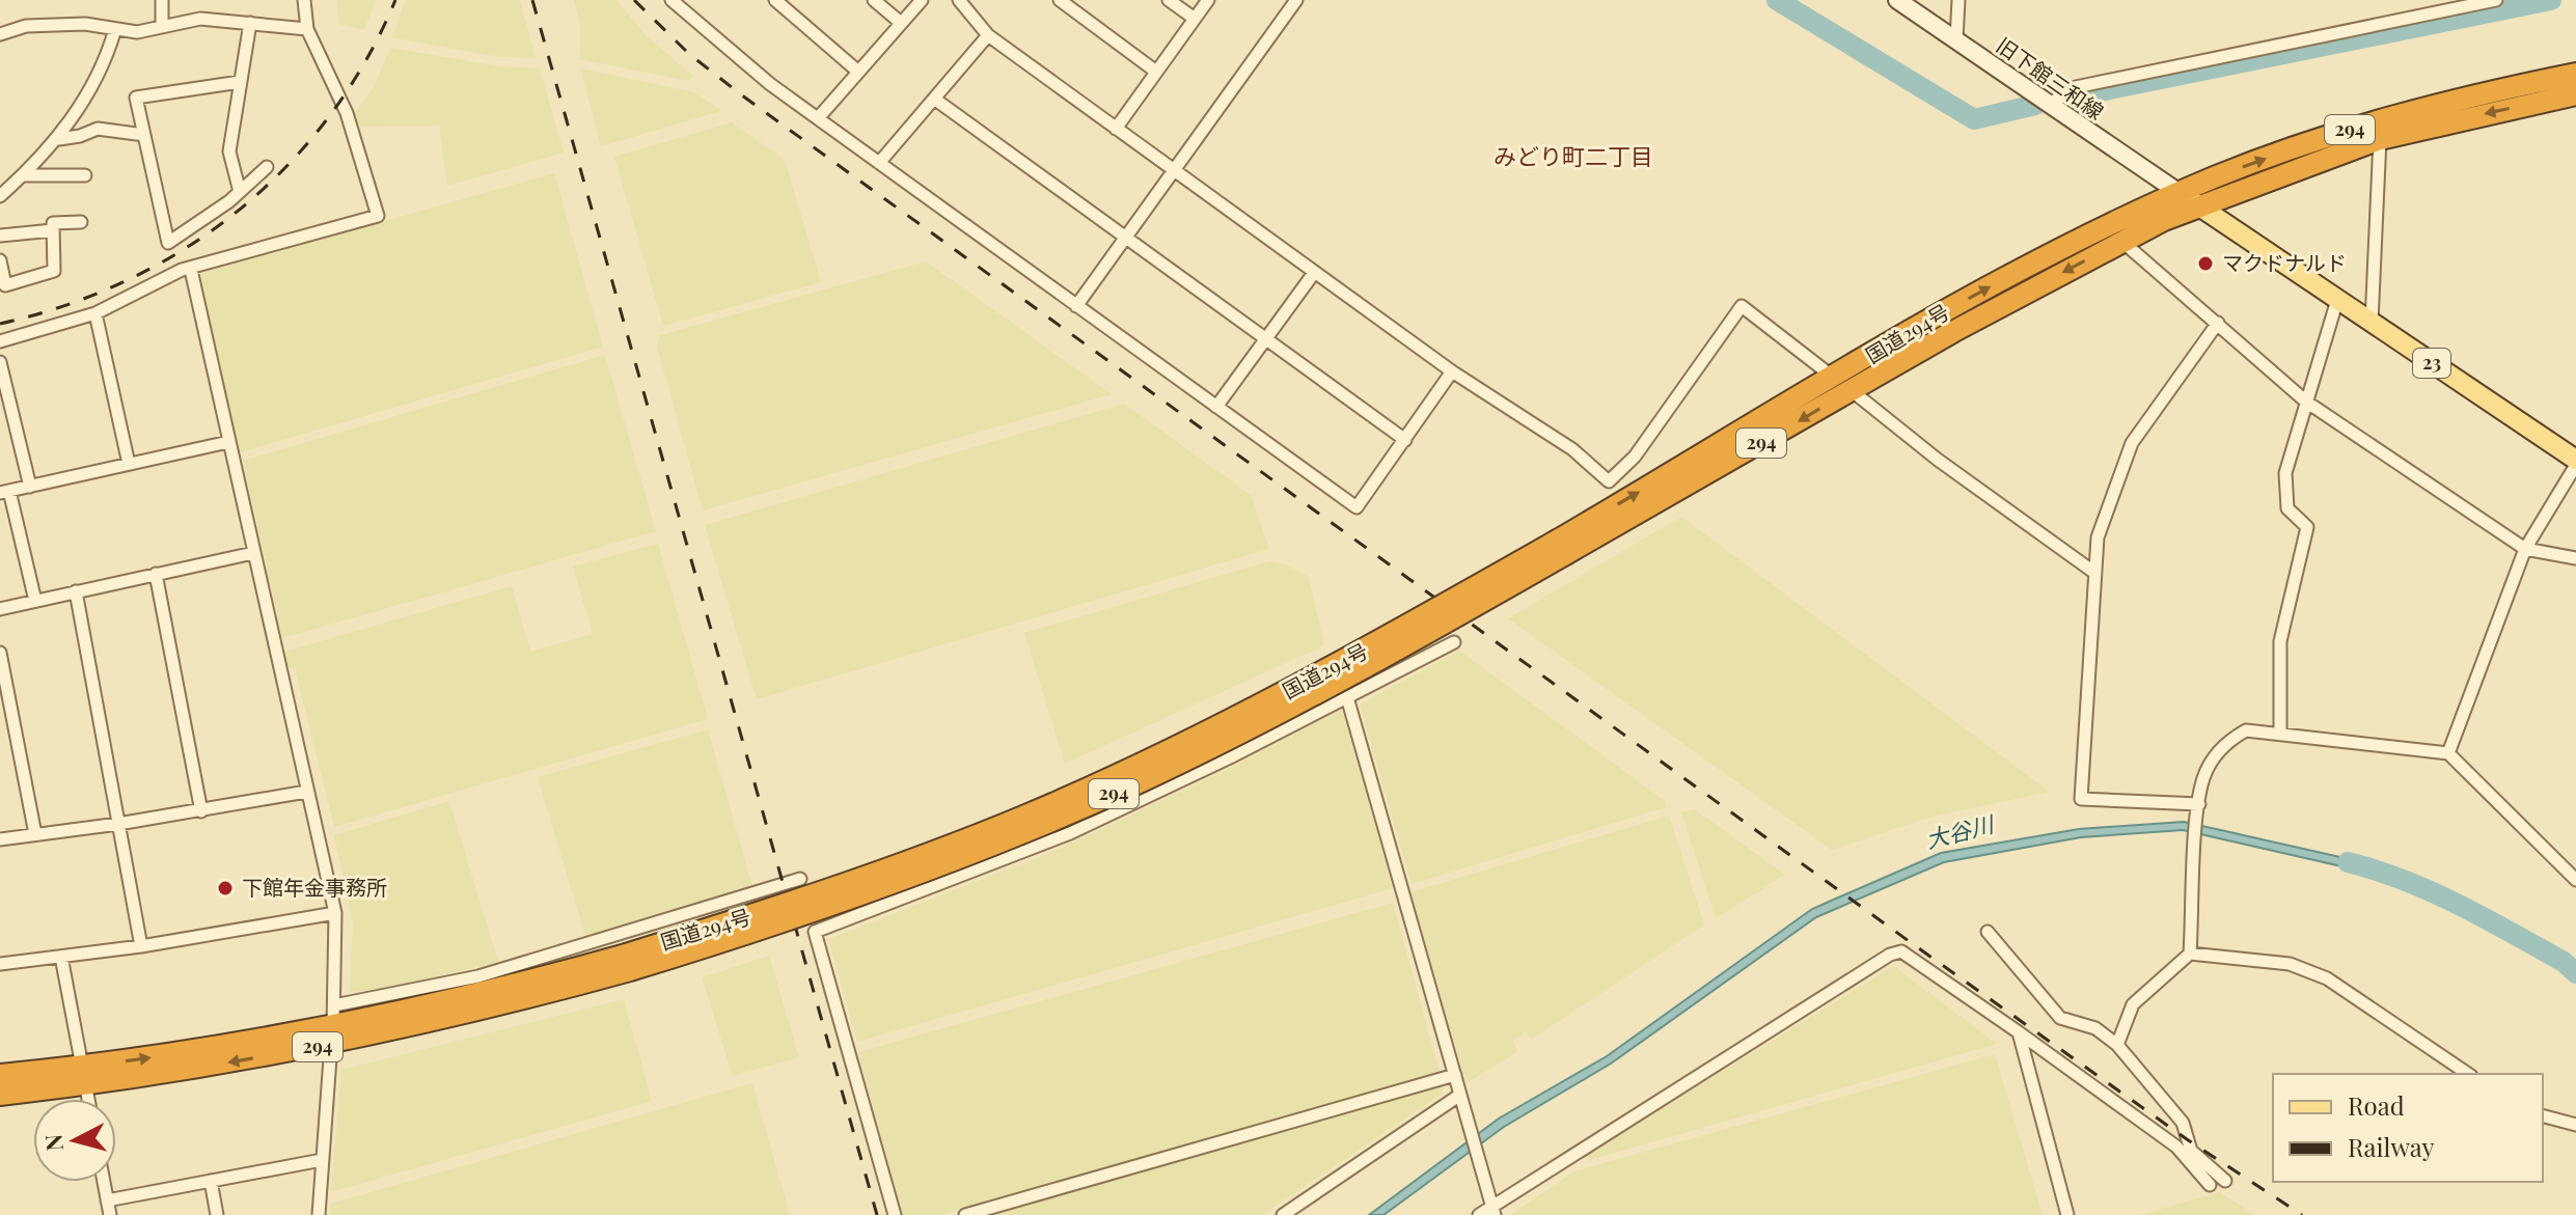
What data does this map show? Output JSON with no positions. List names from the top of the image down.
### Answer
{
  "streets": {
    "highway": ["294", "国道294号"],
    "main road": ["23"],
    "street": ["旧下館三和線"]
  },
  "crossings": [
    ["旧下館三和線", "国道294号"],
    ["旧下館三和線", "23"],
    ["国道294号", "23"]
  ],
  "districts": ["みどり町二丁目"],
  "water": ["大谷川"],
  "places": ["マクドナルド", "下館年金事務所"],
  "legend": ["Road", "Railway"],
  "north": "left"
}
